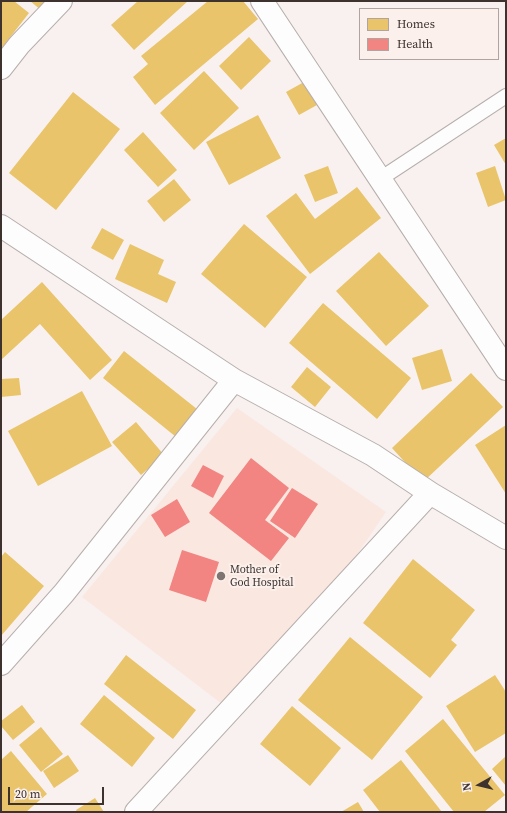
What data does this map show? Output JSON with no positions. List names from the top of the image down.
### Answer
{
  "places": ["Mother of God Hospital"],
  "legend": ["Homes", "Health"],
  "scale_bar": "20 m",
  "north": "left"
}
